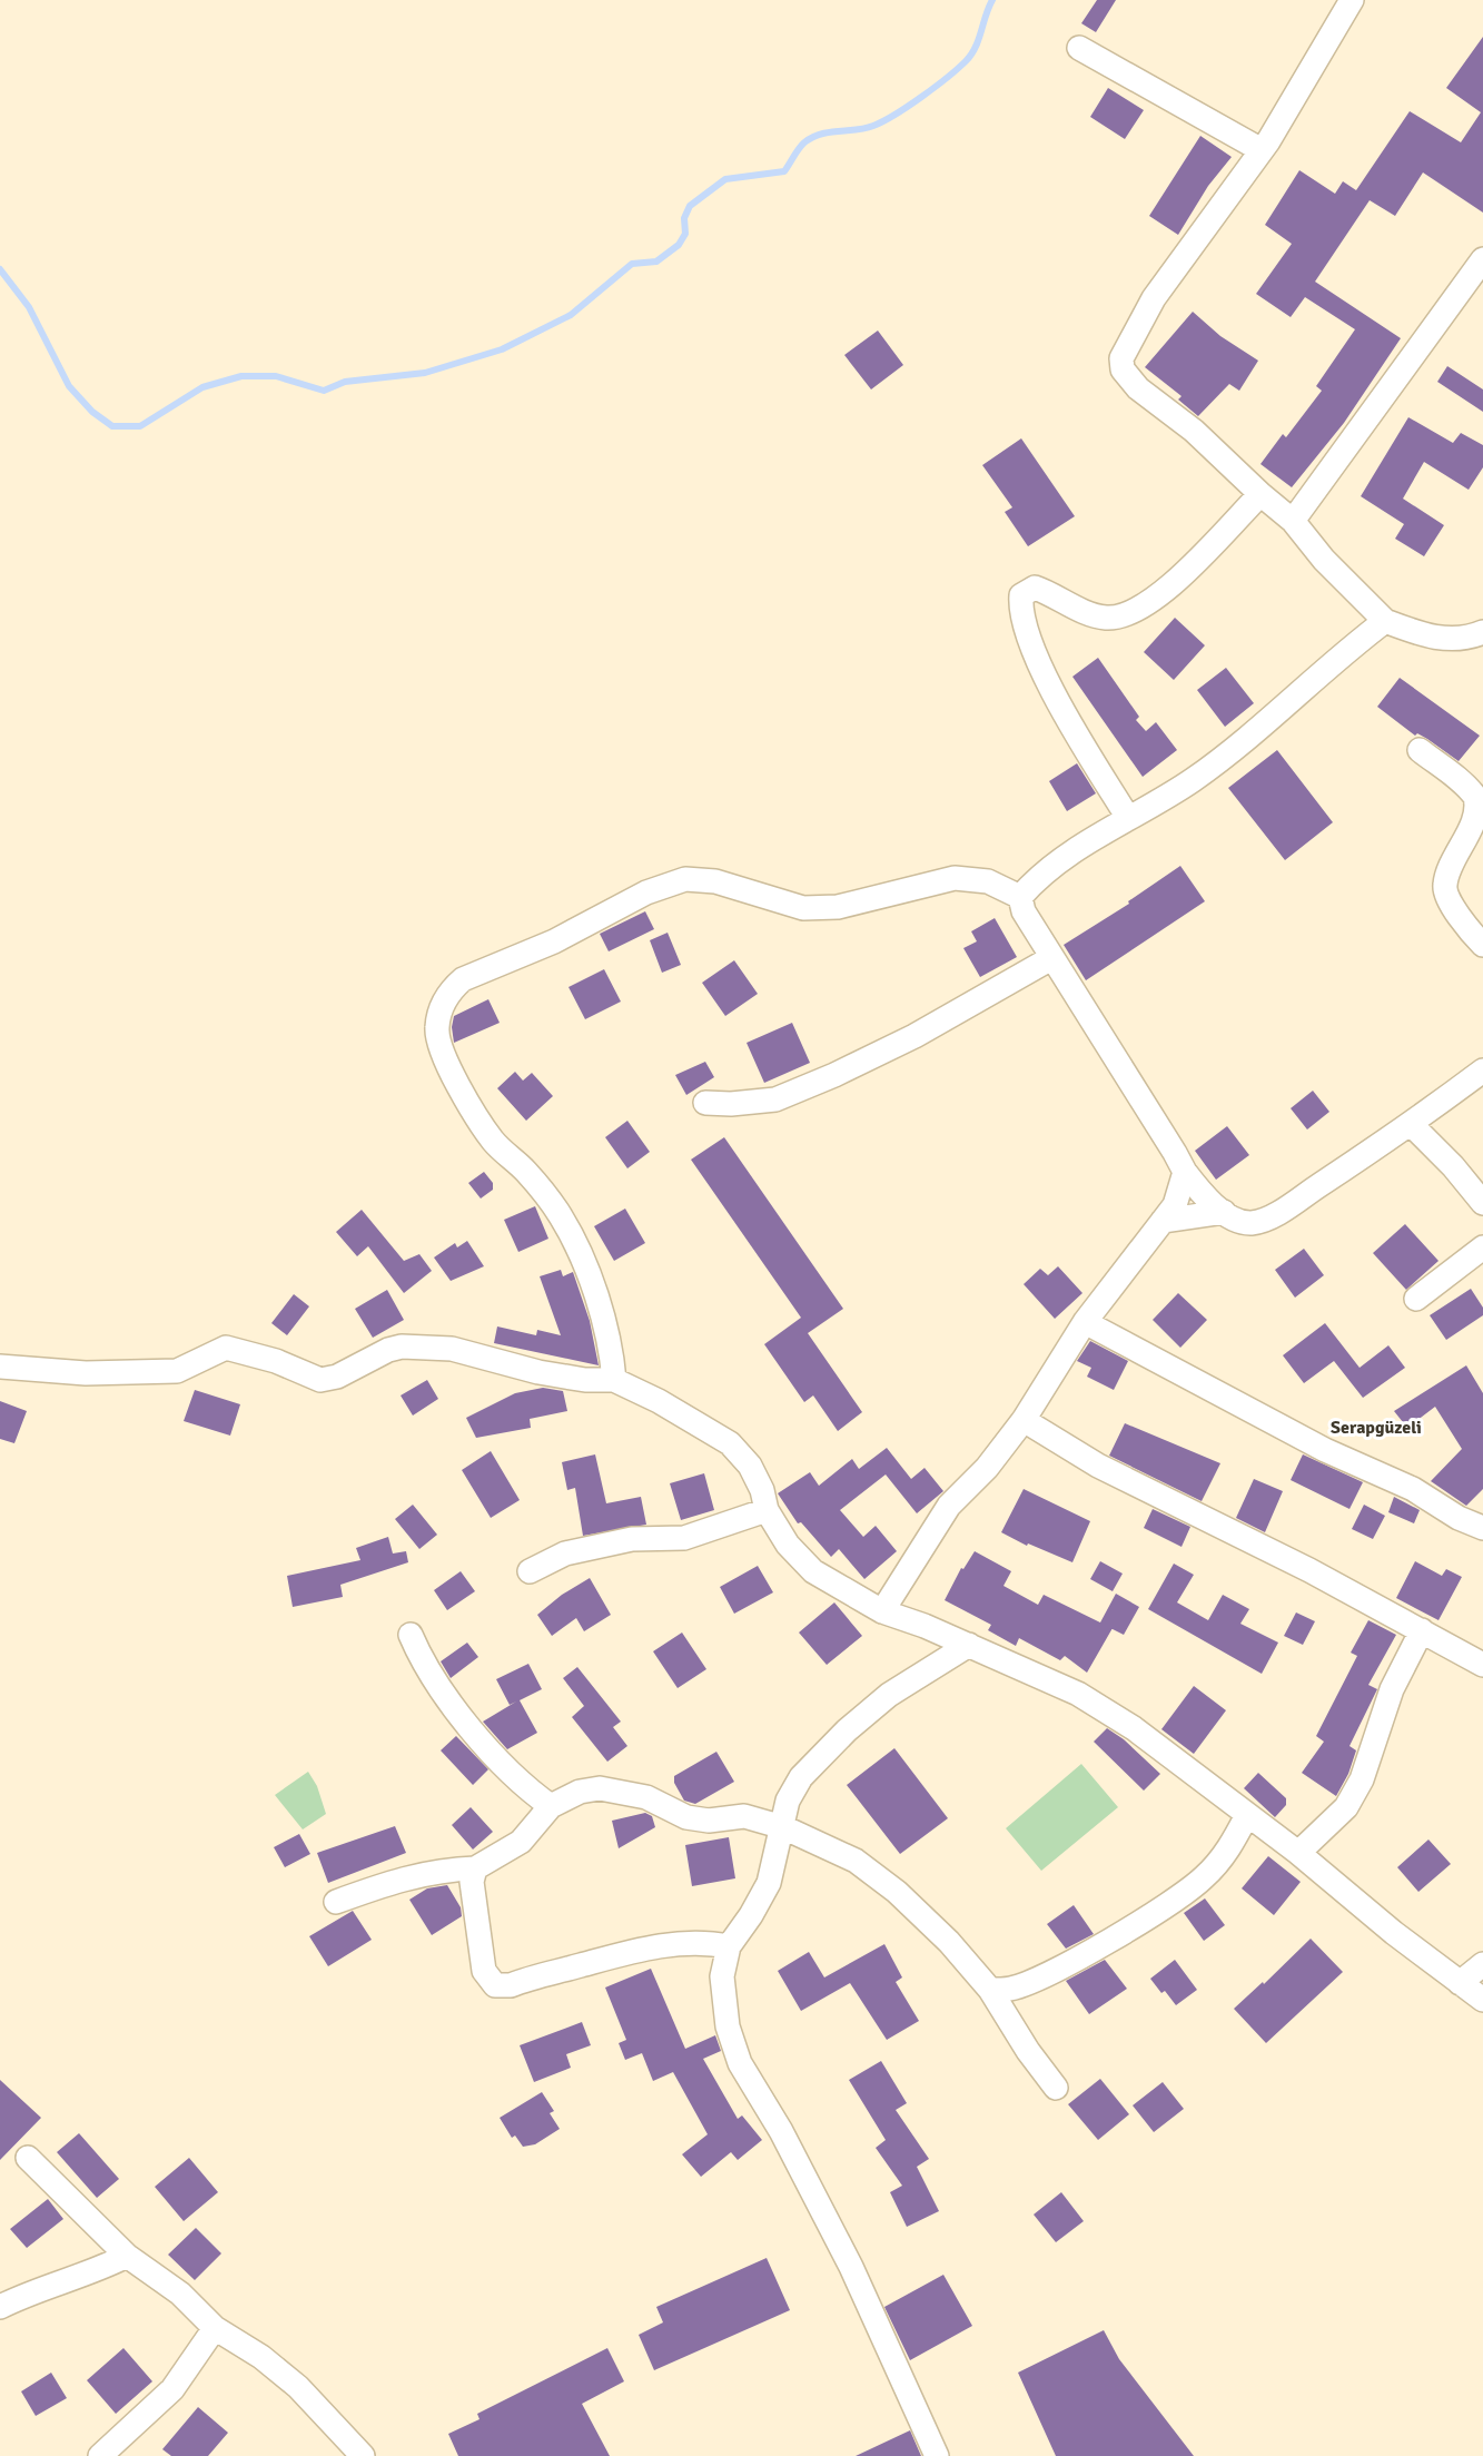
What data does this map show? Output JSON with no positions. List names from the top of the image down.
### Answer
{
  "districts": ["Serapgüzeli"]
}
